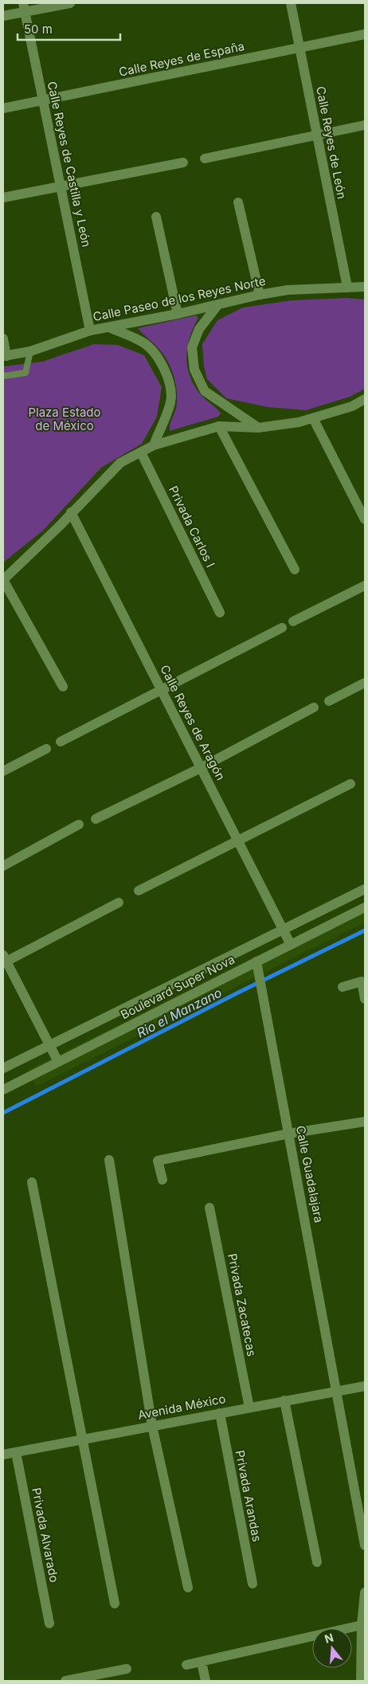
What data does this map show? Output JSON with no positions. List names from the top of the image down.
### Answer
{
  "streets": {
    "street": [
      "Calle Reyes de España",
      "Calle Reyes de León",
      "Calle Reyes de Castilla y León",
      "Calle Paseo de los Reyes Norte",
      "Privada Carlos I",
      "Calle Reyes de Aragón",
      "Boulevard Super Nova",
      "Calle Guadalajara",
      "Privada Zacatecas",
      "Avenida México",
      "Privada Arandas",
      "Privada Alvarado"
    ]
  },
  "crossings": [
    ["Calle Reyes de España", "Calle Reyes de León"],
    ["Calle Reyes de España", "Calle Reyes de Castilla y León"],
    ["Calle Reyes de León", "Calle Paseo de los Reyes Norte"],
    ["Calle Reyes de Castilla y León", "Calle Paseo de los Reyes Norte"],
    ["Calle Reyes de Aragón", "Boulevard Super Nova"],
    ["Boulevard Super Nova", "Calle Guadalajara"],
    ["Calle Guadalajara", "Avenida México"],
    ["Privada Zacatecas", "Avenida México"],
    ["Avenida México", "Privada Arandas"],
    ["Avenida México", "Privada Alvarado"]
  ],
  "water": ["Rio el Manzano"],
  "parks": ["Plaza Estado de México"],
  "scale_bar": "50 m",
  "north": "top"
}
